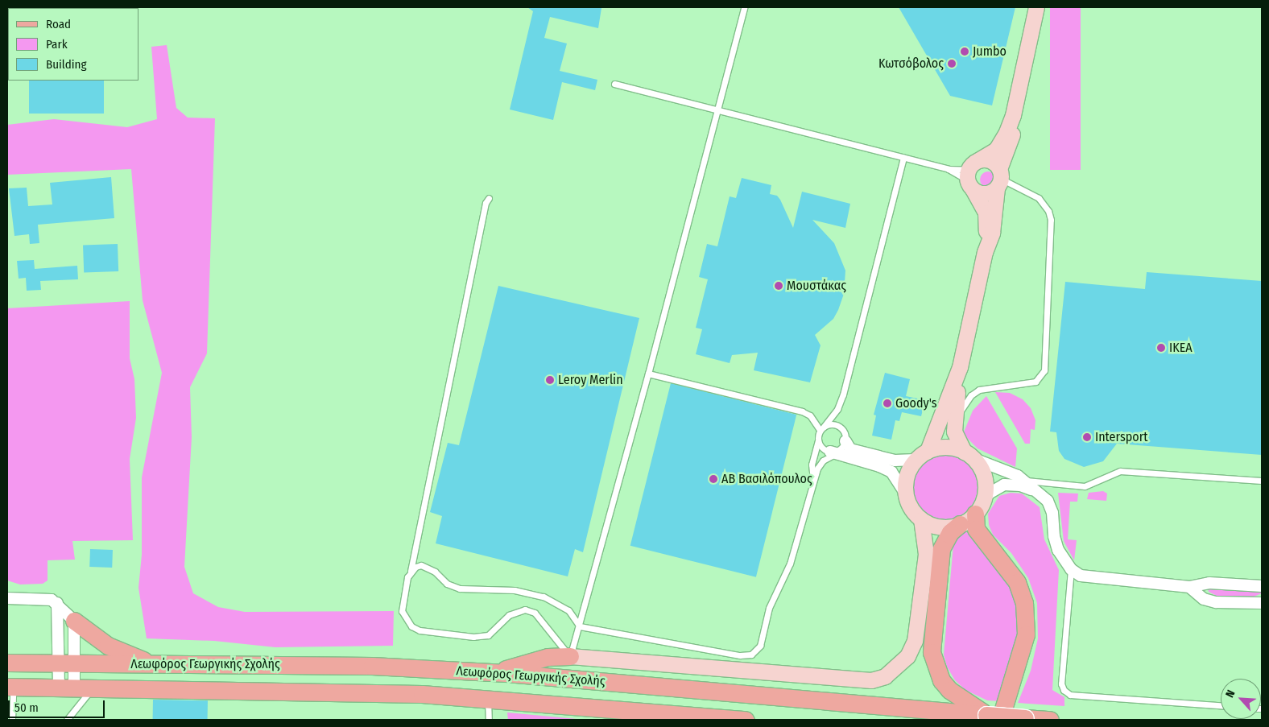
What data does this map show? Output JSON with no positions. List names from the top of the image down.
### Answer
{
  "streets": {
    "main road": ["Λεωφόρος Γεωργικής Σχολής"]
  },
  "places": [
    "Jumbo",
    "Κωτσόβολος",
    "Μουστάκας",
    "ΙΚΕΑ",
    "Leroy Merlin",
    "Goody's",
    "Intersport",
    "ΑΒ Βασιλόπουλος"
  ],
  "legend": ["Road", "Park", "Building"],
  "scale_bar": "50 m",
  "north": "top left"
}
